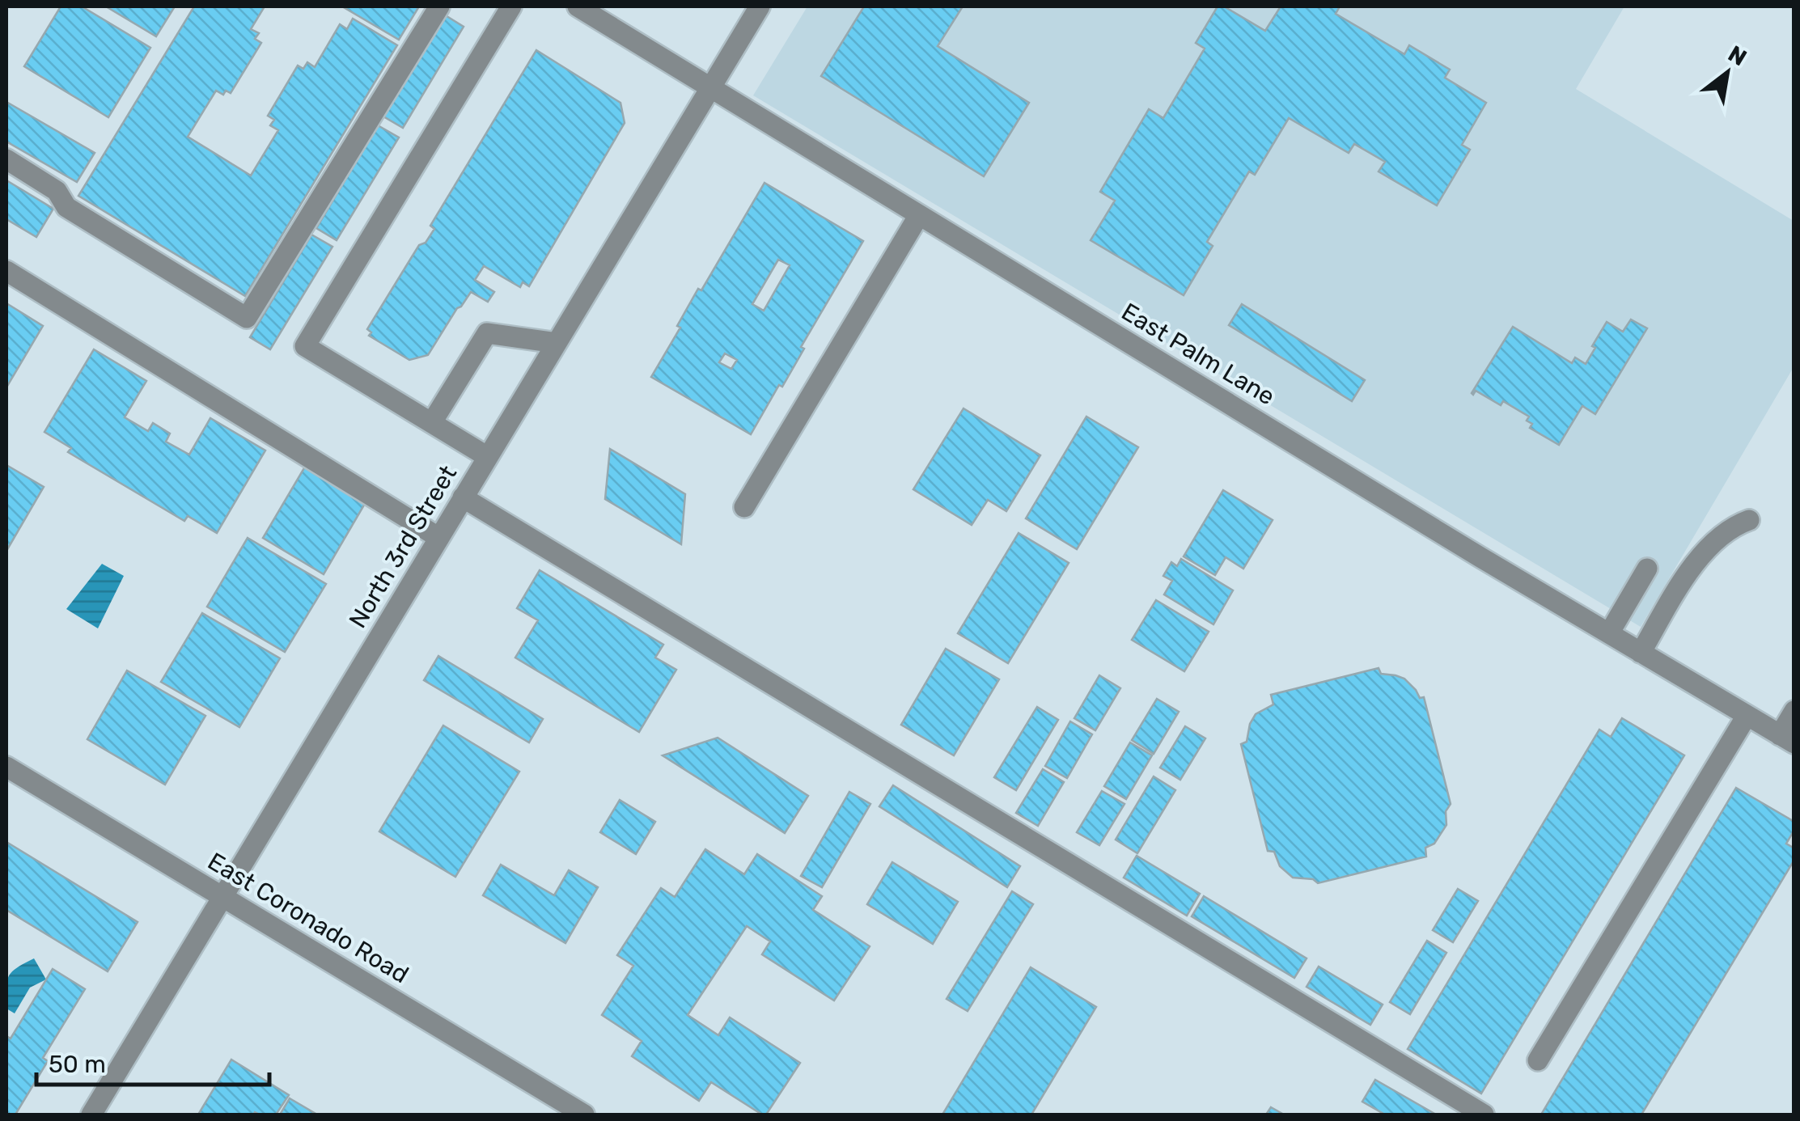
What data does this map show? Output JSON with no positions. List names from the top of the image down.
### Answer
{
  "streets": {
    "street": ["East Palm Lane", "North 3rd Street", "East Coronado Road"]
  },
  "crossings": [
    ["East Palm Lane", "North 3rd Street"],
    ["North 3rd Street", "East Coronado Road"]
  ],
  "scale_bar": "50 m",
  "north": "top right"
}
